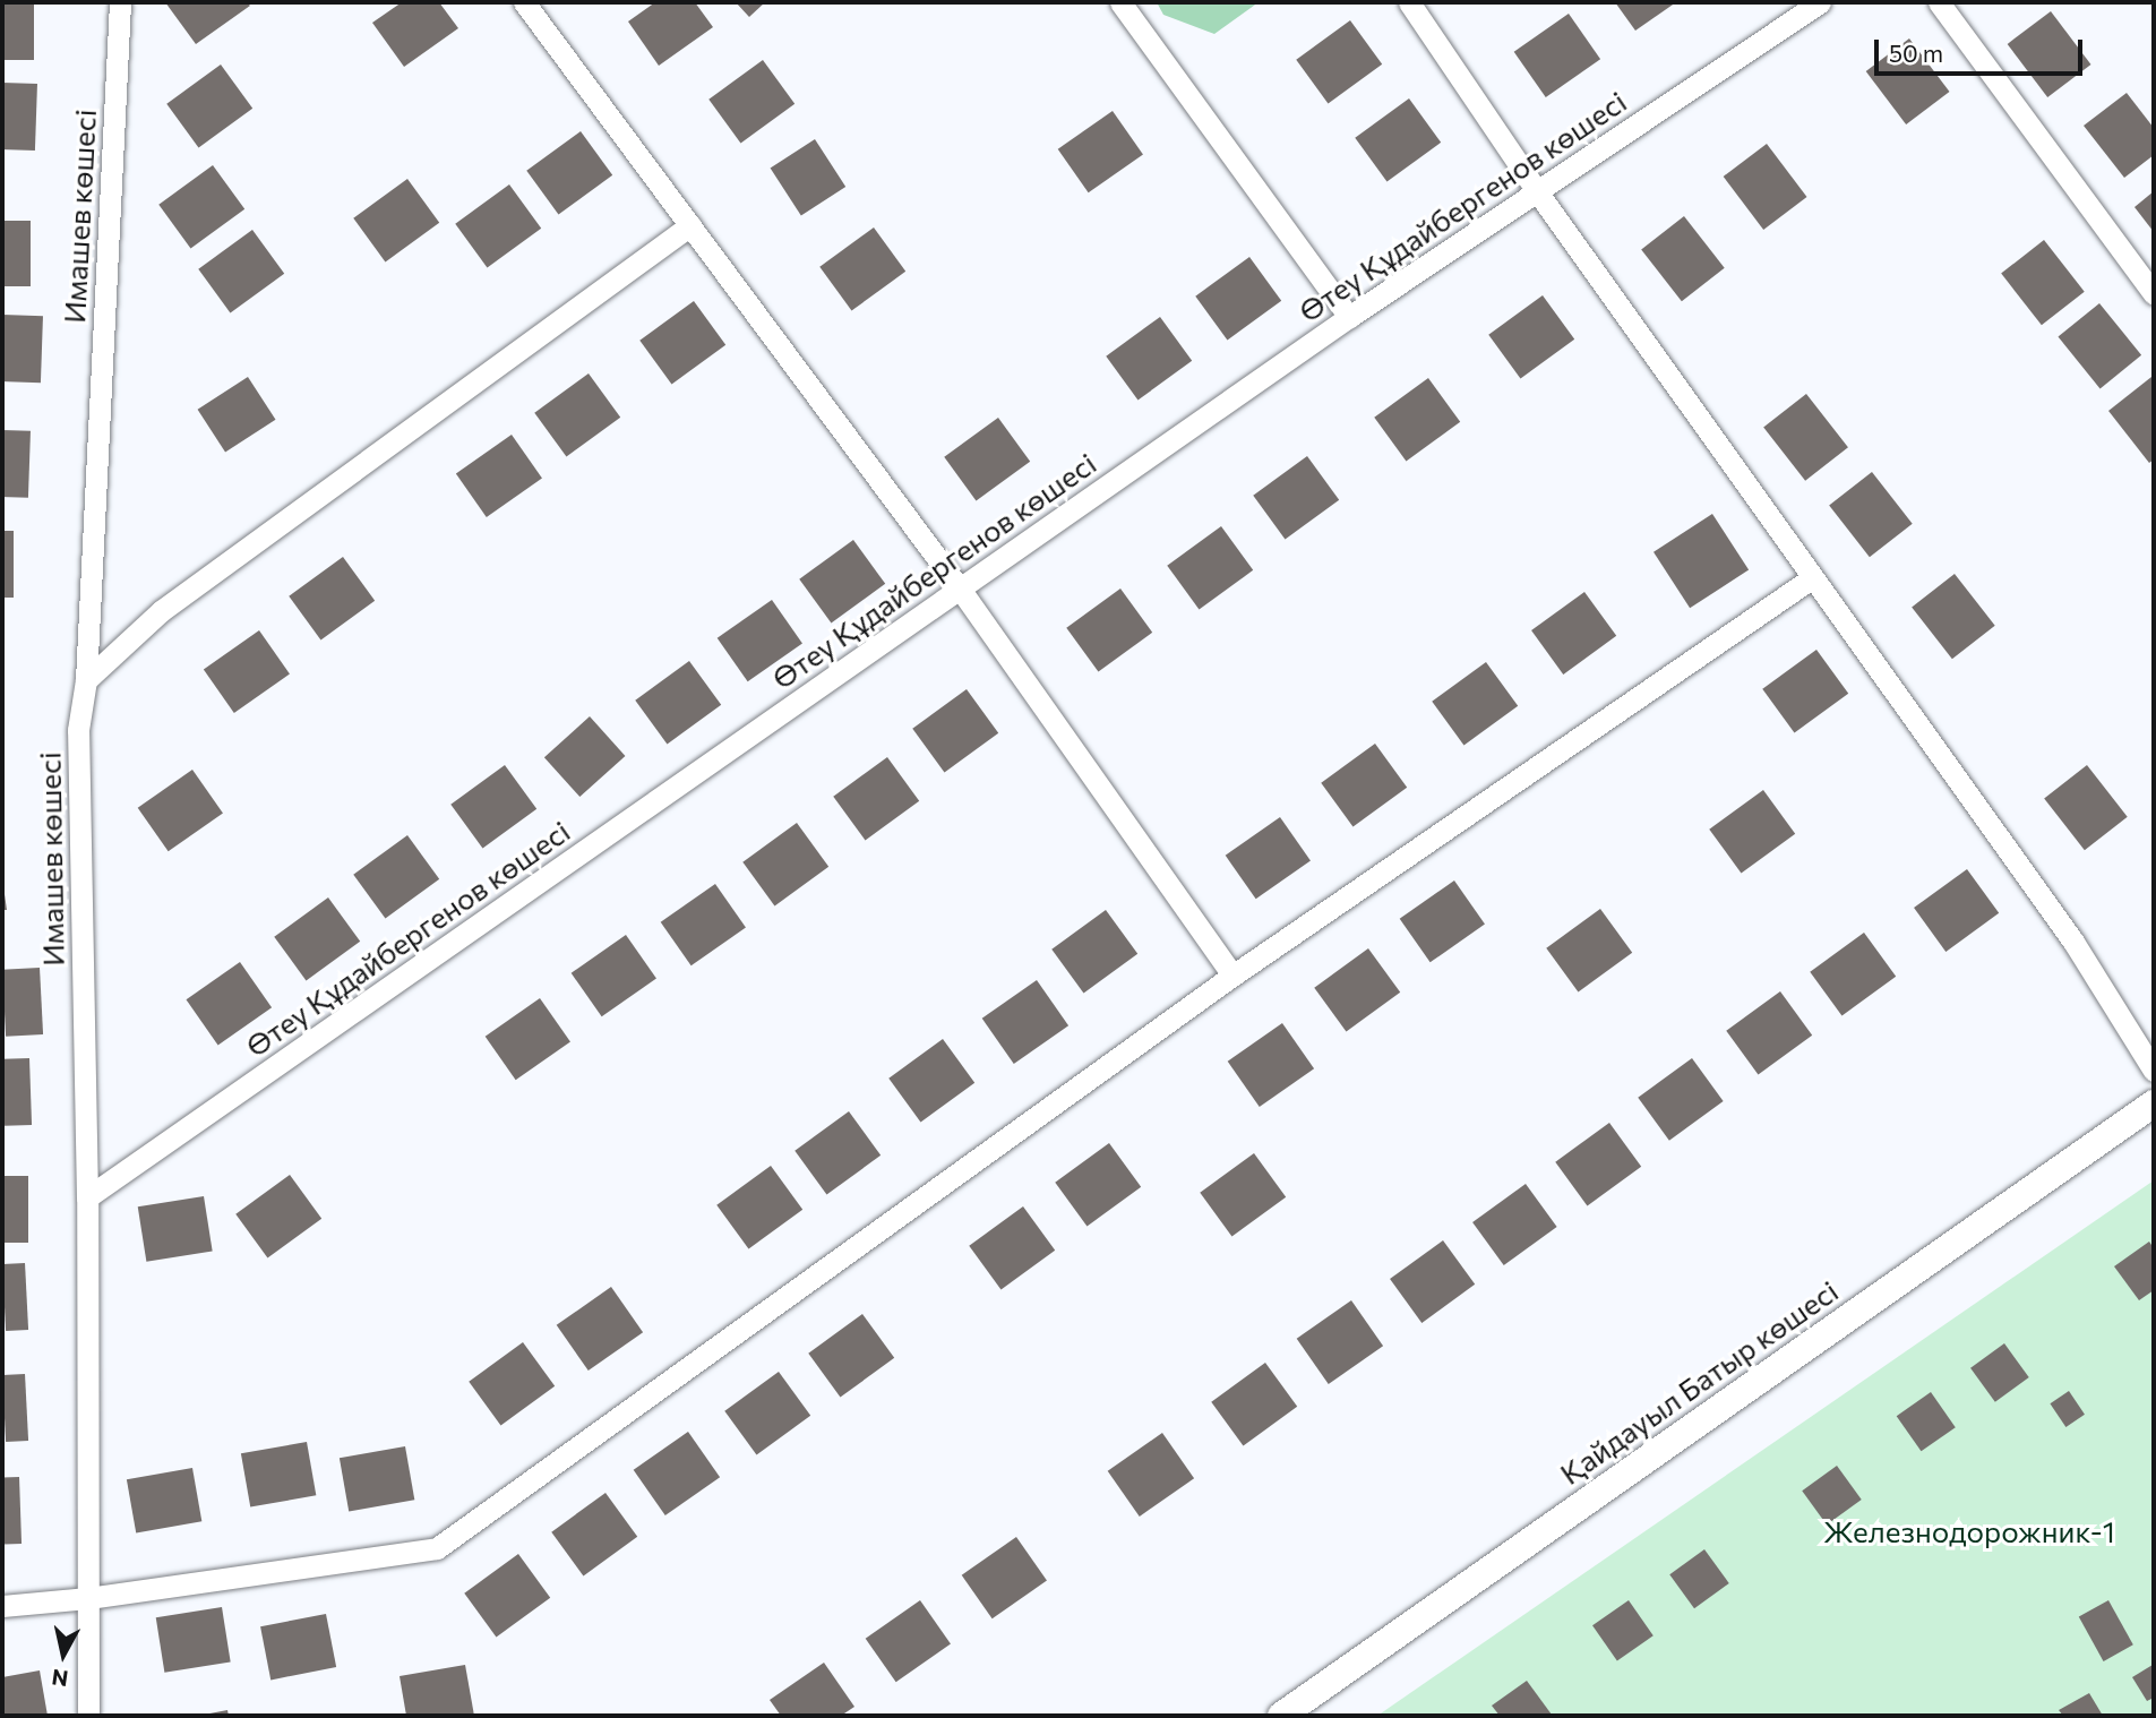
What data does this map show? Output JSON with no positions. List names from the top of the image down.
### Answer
{
  "streets": {
    "street": ["Өтеу Құдайбергенов көшесі", "Имашев көшесі", "Қайдауыл Батыр көшесі"]
  },
  "crossings": [
    ["Өтеу Құдайбергенов көшесі", "Имашев көшесі"]
  ],
  "parks": ["Железнодорожник-1"],
  "scale_bar": "50 m",
  "north": "bottom"
}
